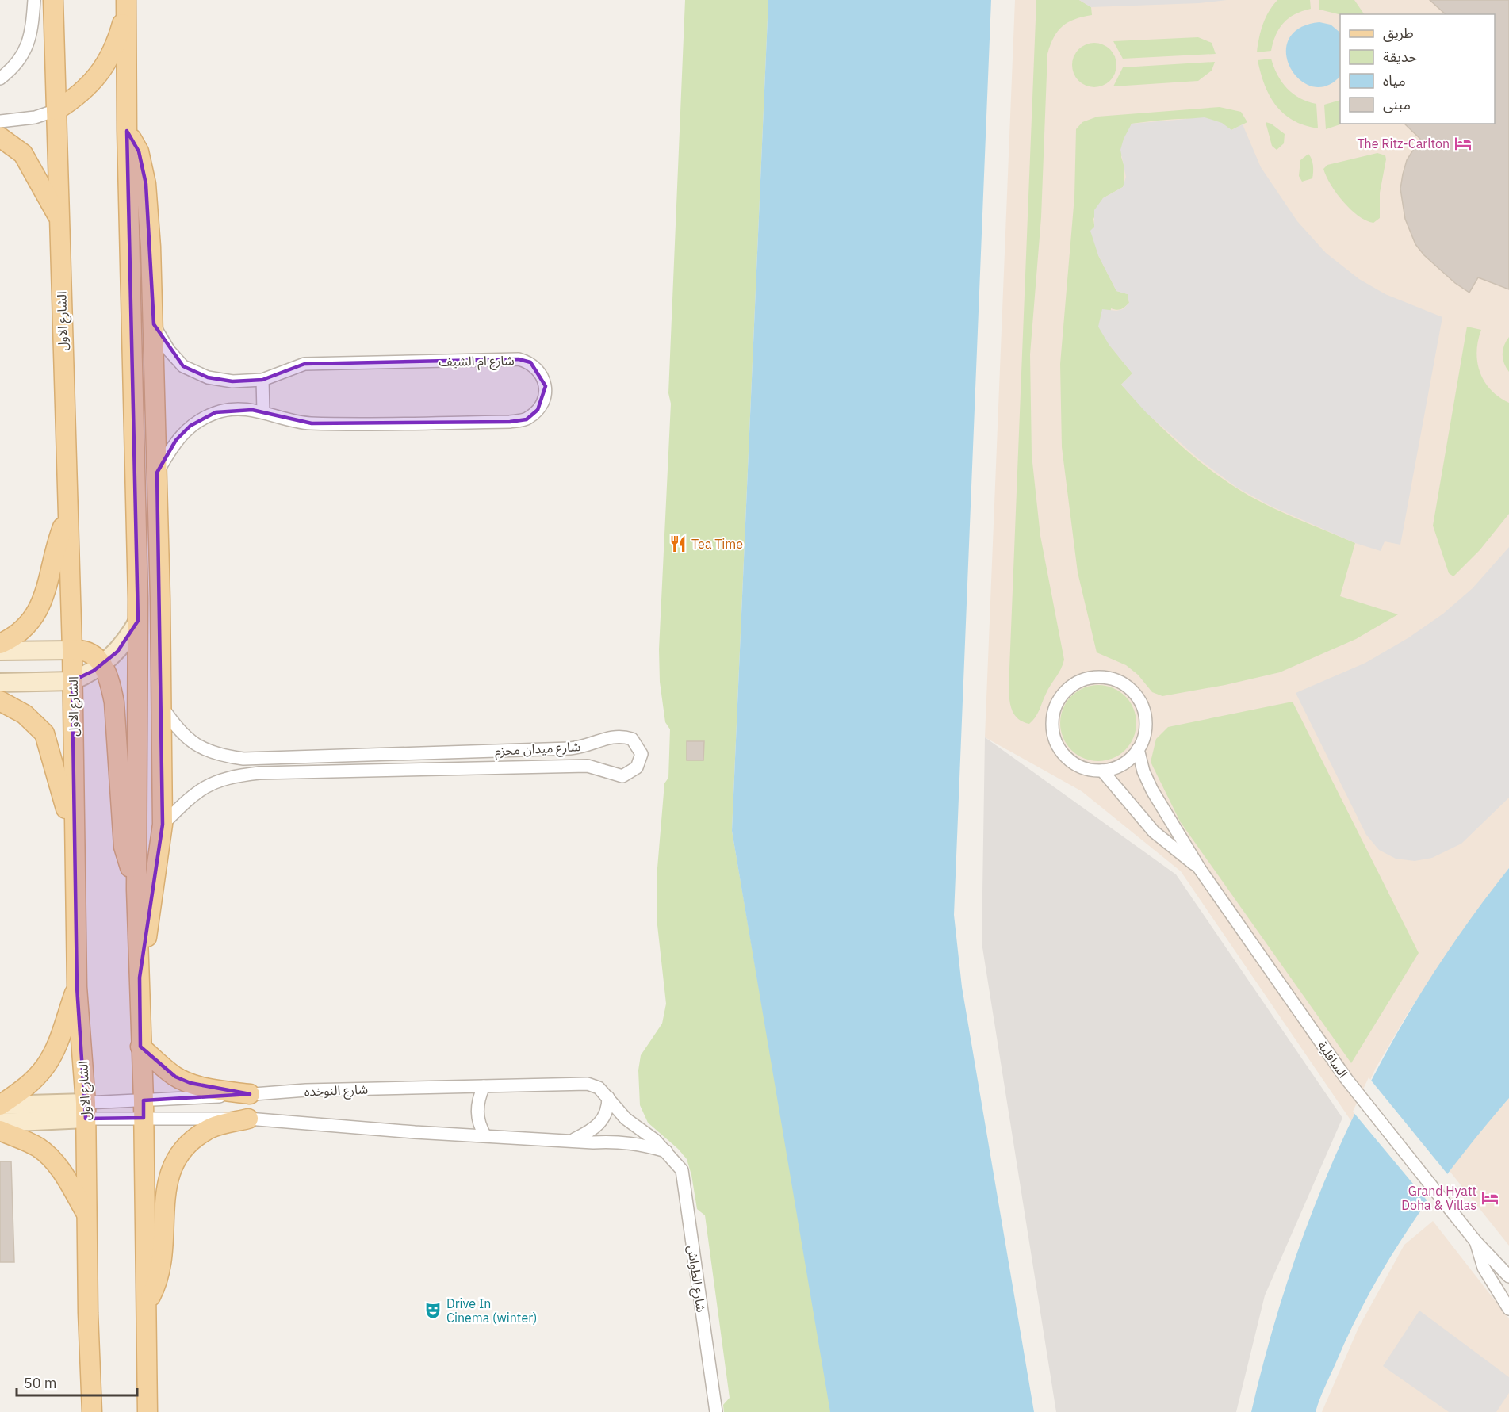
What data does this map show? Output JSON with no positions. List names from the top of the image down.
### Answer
{
  "streets": {
    "main road": ["الشارع الاول"],
    "street": [
      "شارع ام الشيف",
      "شارع ميدان محزم",
      "السافلية",
      "شارع النوخده",
      "شارع الطواش"
    ]
  },
  "crossings": [
    ["الشارع الاول", "شارع النوخده"],
    ["شارع النوخده", "شارع الطواش"]
  ],
  "places": {
    "hotel": ["The Ritz-Carlton", "Grand Hyatt Doha & Villas"],
    "restaurant": ["Tea Time"],
    "theatre": ["Drive In Cinema (winter)"]
  },
  "legend": [
    "طريق",
    "حديقة",
    "مياه",
    "مبنى"
  ],
  "scale_bar": "50 m"
}
